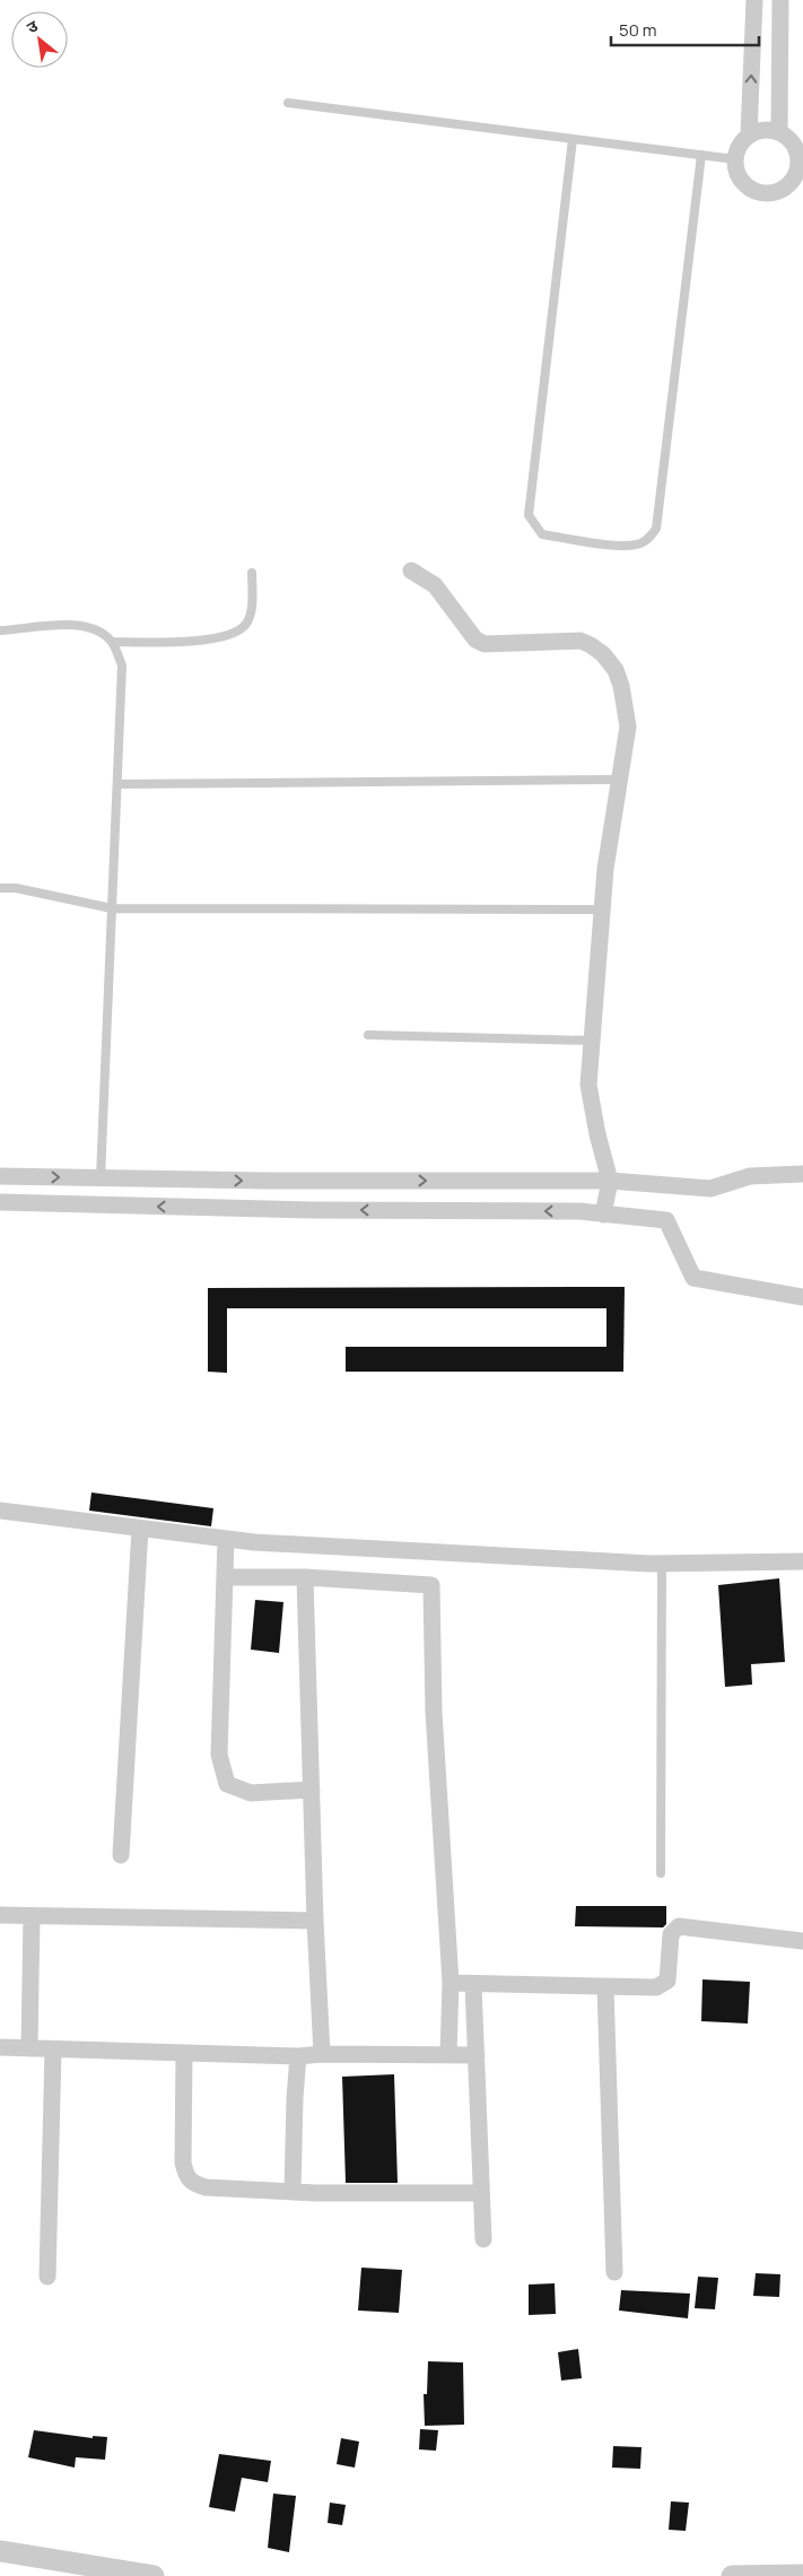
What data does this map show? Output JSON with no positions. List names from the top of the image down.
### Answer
{
  "scale_bar": "50 m",
  "north": "top left"
}
